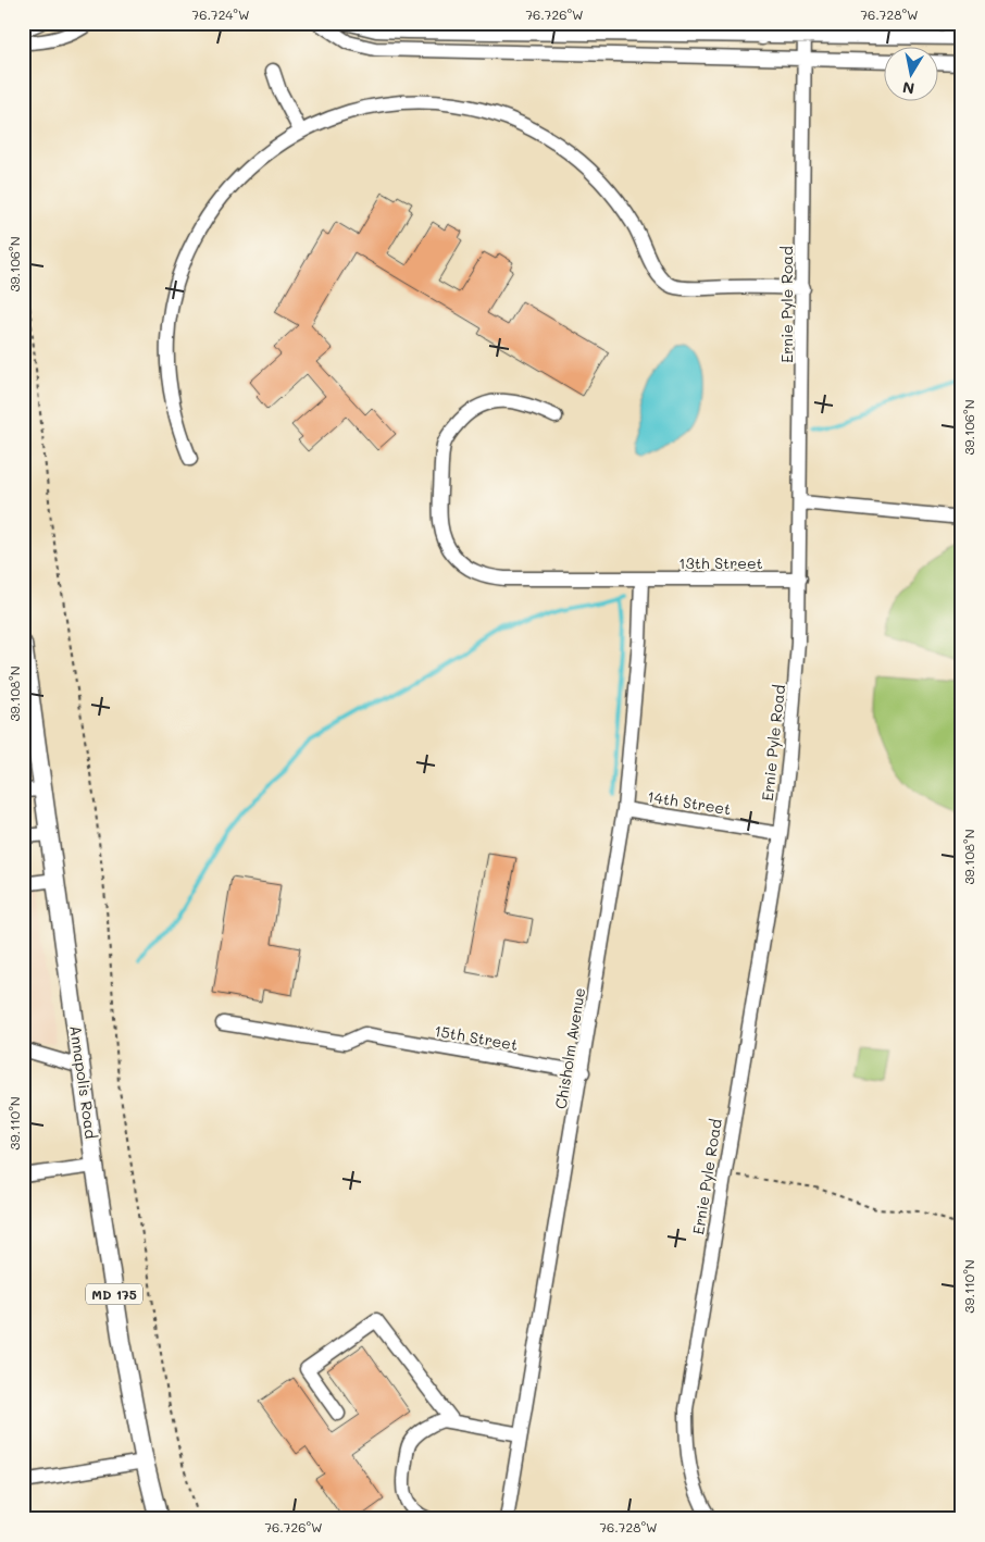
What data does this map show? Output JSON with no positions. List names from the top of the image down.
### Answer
{
  "streets": {
    "main road": ["Annapolis Road", "MD 175"],
    "street": [
      "Ernie Pyle Road",
      "13th Street",
      "14th Street",
      "15th Street",
      "Chisholm Avenue"
    ]
  },
  "crossings": [
    ["Ernie Pyle Road", "13th Street"],
    ["Ernie Pyle Road", "14th Street"],
    ["13th Street", "Chisholm Avenue"],
    ["14th Street", "Chisholm Avenue"],
    ["15th Street", "Chisholm Avenue"]
  ],
  "north": "bottom",
  "coordinates": [
    "76.724°W",
    "76.726°W",
    "76.728°W",
    "39.106°N",
    "39.108°N",
    "39.110°N"
  ]
}
